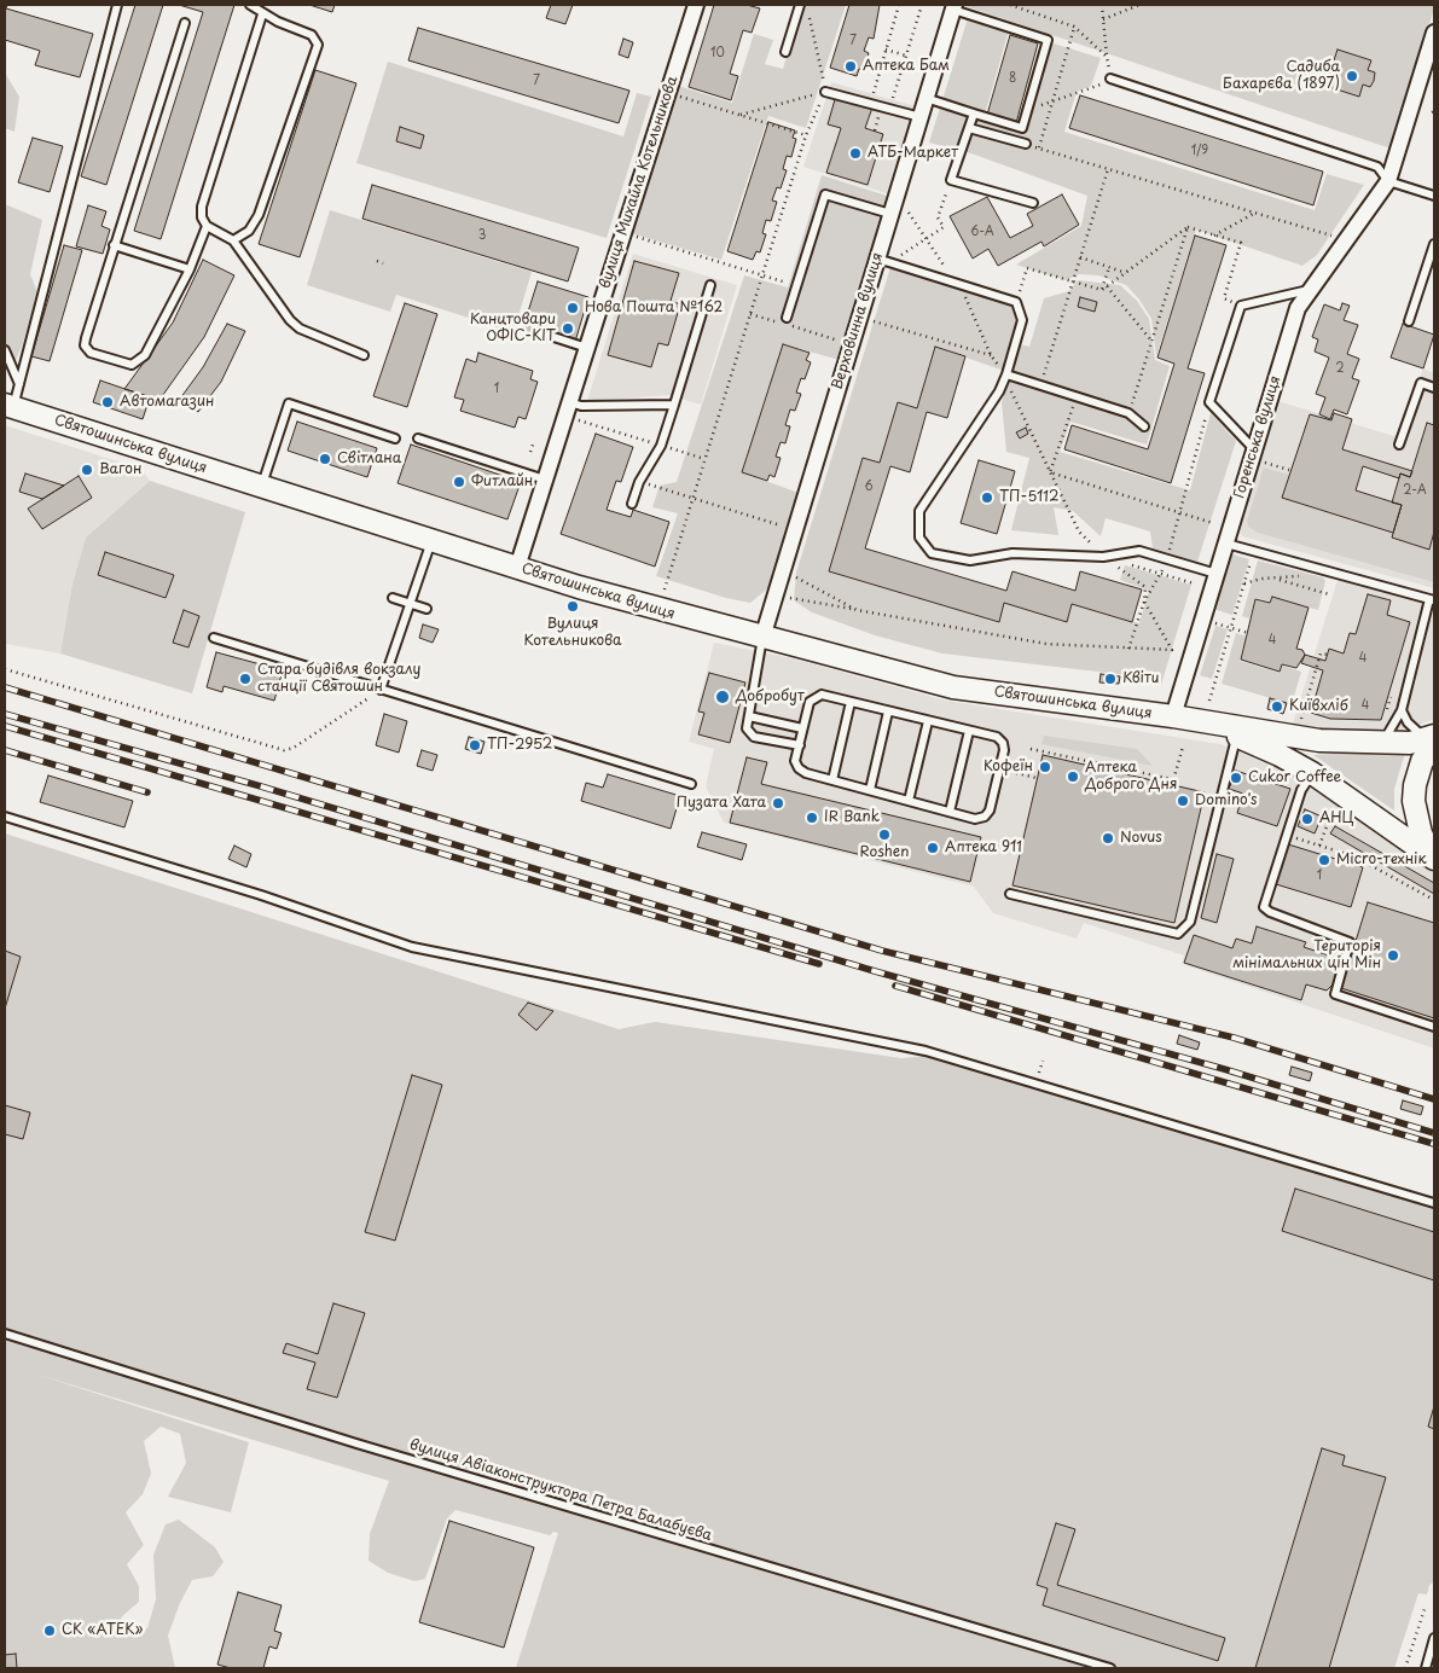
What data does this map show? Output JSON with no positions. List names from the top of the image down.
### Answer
{
  "streets": {
    "main road": ["Святошинська вулиця"],
    "street": ["вулиця Михайла Котельникова", "Верховинна вулиця", "Горенська вулиця"],
    "lane": ["вулиця Авіаконструктора Петра Балабуєва"]
  },
  "crossings": [
    ["вулиця Михайла Котельникова", "Святошинська вулиця"],
    ["Верховинна вулиця", "Святошинська вулиця"],
    ["Горенська вулиця", "Святошинська вулиця"]
  ],
  "places": [
    "Аптека Бам",
    "Садиба Бахарєва (1897)",
    "АТБ-Маркет",
    "Нова Пошта №162",
    "Канцтовари ОФІС-КІТ",
    "Автомагазин",
    "Світлана",
    "Вагон",
    "Фитлайн",
    "ТП-5112",
    "Вулиця Котельникова",
    "Стара будівля вокзалу станції Святошин",
    "Квіти",
    "Добробут",
    "Київхліб",
    "ТП-2952",
    "Кофеїн",
    "Аптека Доброго Дня",
    "Cukor Coffee",
    "Domino's",
    "Пузата Хата",
    "IR Bank",
    "АНЦ",
    "Roshen",
    "Novus",
    "Аптека 911",
    "Micro-технік",
    "Територія мінімальних цін Мін",
    "СК «АТЕК»"
  ],
  "house_numbers": [
    "7",
    "10",
    "8",
    "7",
    "1/9",
    "6-А",
    "3",
    "2",
    "1",
    "6",
    "2-А",
    "4",
    "4",
    "4",
    "1"
  ]
}
